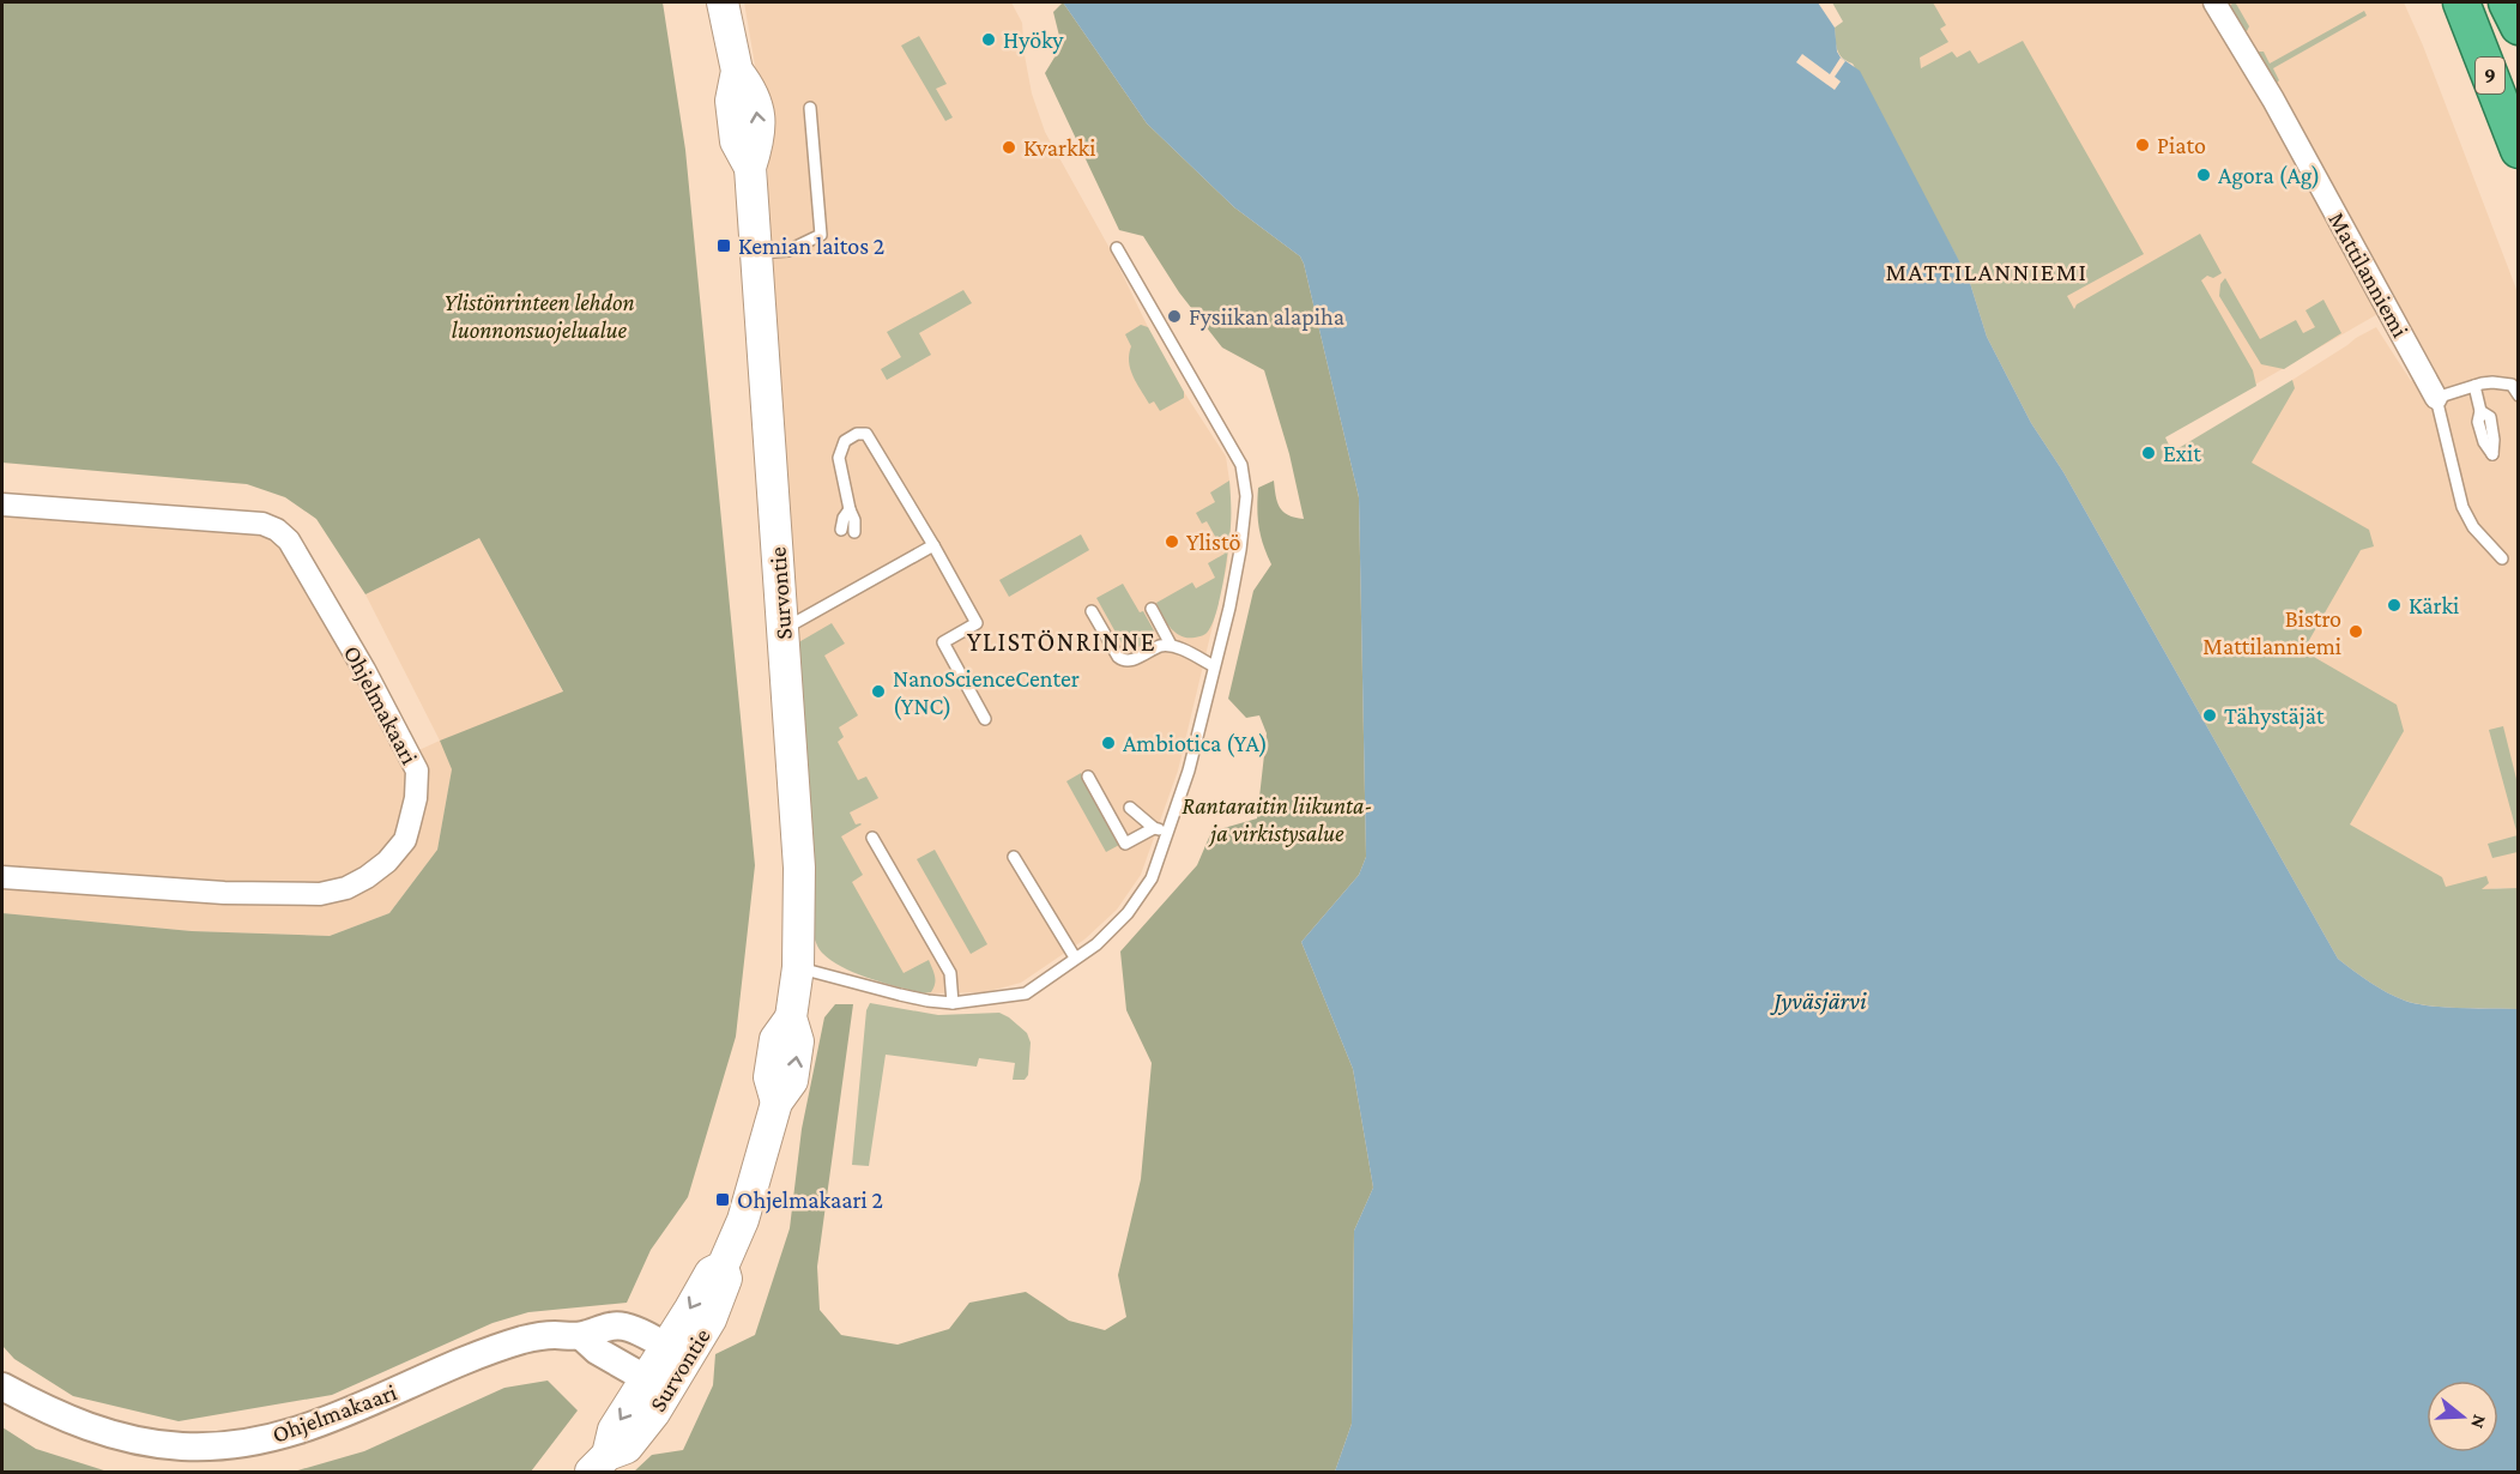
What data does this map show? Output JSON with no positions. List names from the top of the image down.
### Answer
{
  "streets": {
    "highway": ["9"],
    "main road": ["Survontie"],
    "street": ["Mattilanniemi", "Ohjelmakaari"]
  },
  "crossings": [
    ["Survontie", "Ohjelmakaari"]
  ],
  "districts": ["MATTILANNIEMI", "YLISTÖNRINNE"],
  "water": ["Jyväsjärvi"],
  "parks": ["Ylistönrinteen lehdon luonnonsuojelualue", "Rantaraitin liikunta- ja virkistysalue"],
  "places": {
    "other": [
      "Hyöky",
      "Piato",
      "Kvarkki",
      "Agora (Ag)",
      "Fysiikan alapiha",
      "Exit",
      "Ylistö",
      "Kärki",
      "Bistro Mattilanniemi",
      "NanoScienceCenter (YNC)",
      "Tähystäjät",
      "Ambiotica (YA)"
    ],
    "transit": ["Kemian laitos 2", "Ohjelmakaari 2"]
  },
  "north": "right"
}
